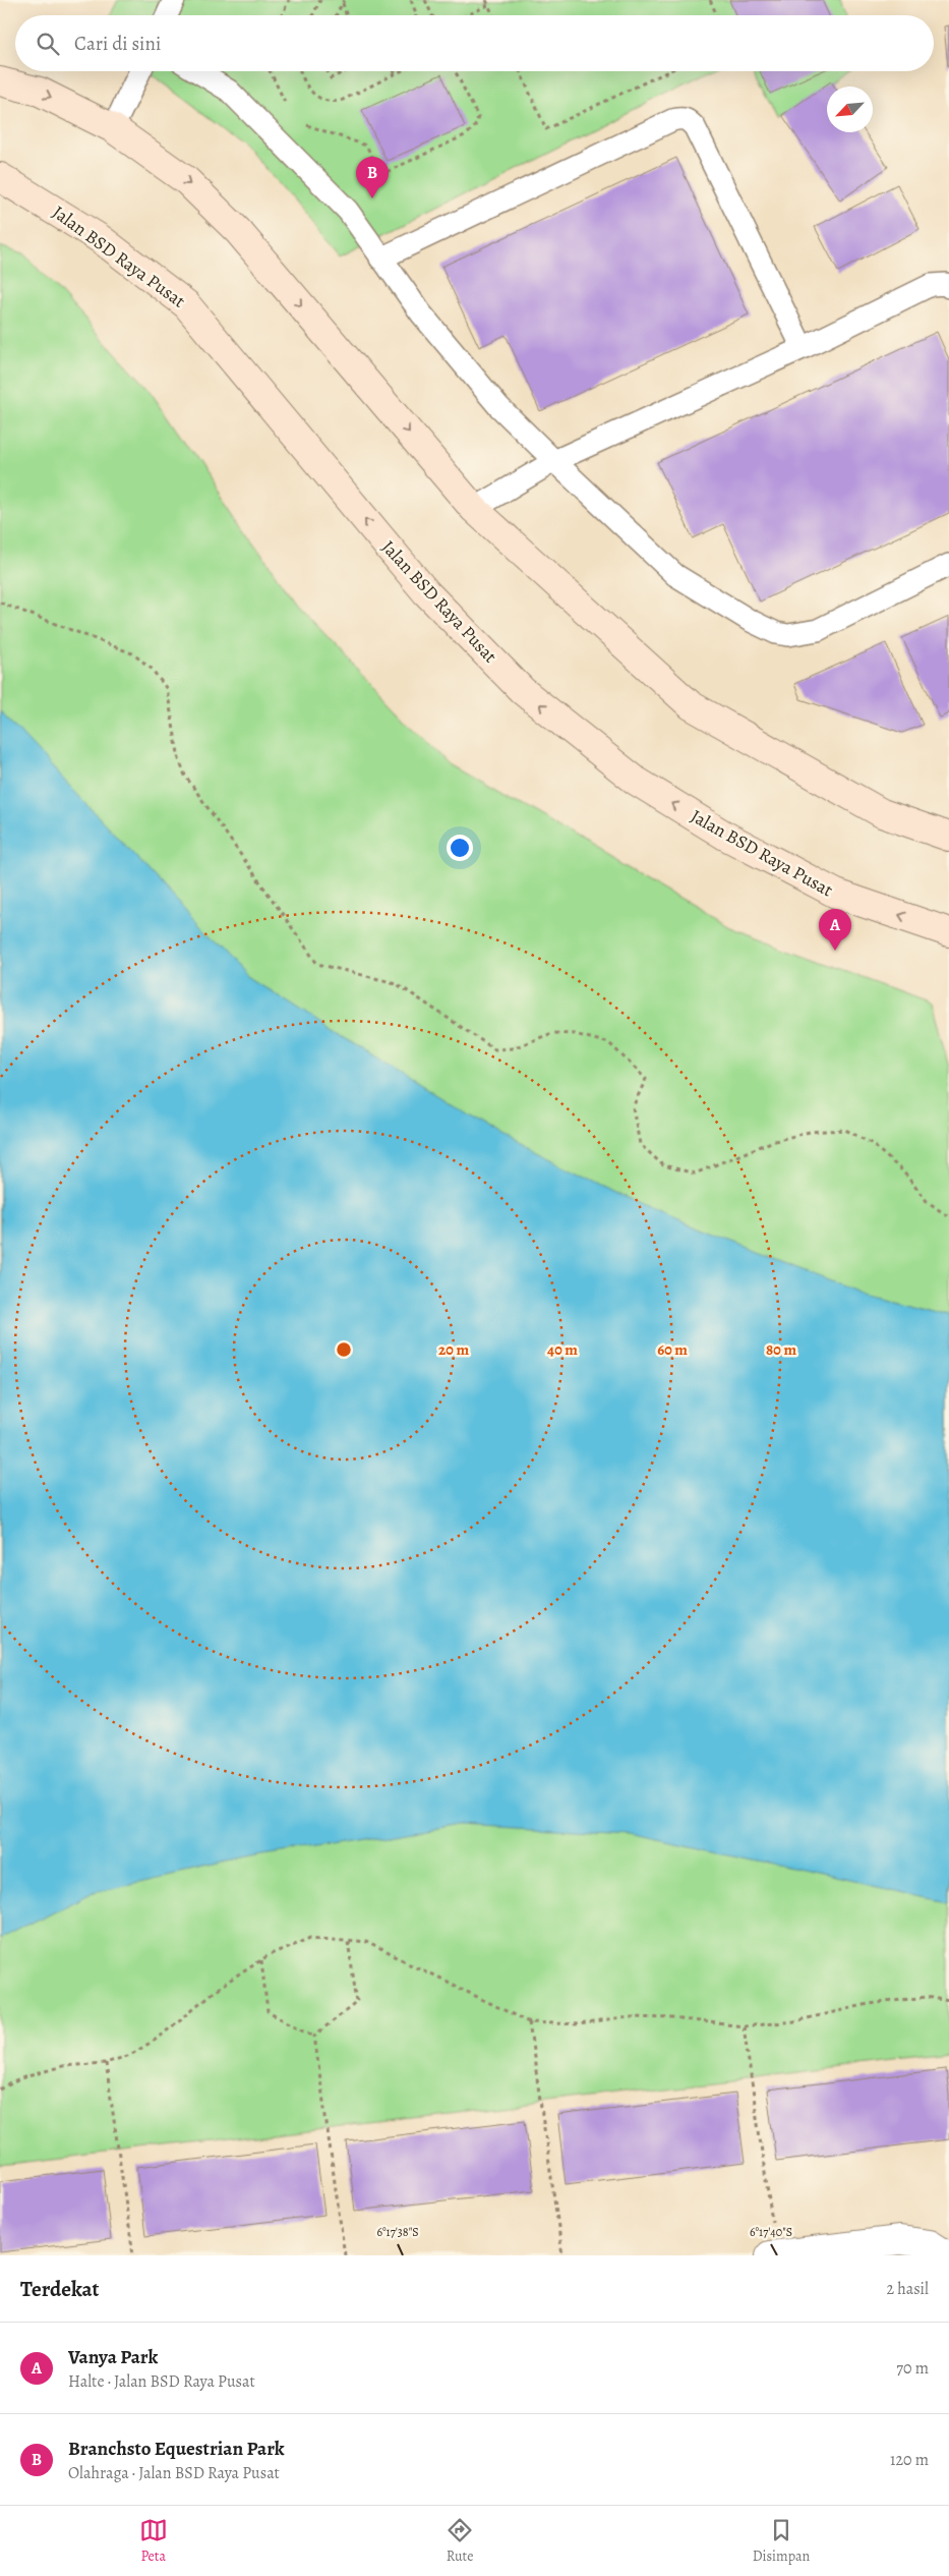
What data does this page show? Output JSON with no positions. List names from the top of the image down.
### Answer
{
  "streets": {
    "main road": ["Jalan BSD Raya Pusat"]
  },
  "north": "bottom left",
  "page": {
    "search": "Cari di sini",
    "pins": ["B", "A"],
    "heading": ["Terdekat", "2 hasil"],
    "list": [
      {
        "mark": "A",
        "name": "Vanya Park",
        "note": "Halte · Jalan BSD Raya Pusat",
        "value": "70 m"
      },
      {
        "mark": "B",
        "name": "Branchsto Equestrian Park",
        "note": "Olahraga · Jalan BSD Raya Pusat",
        "value": "120 m"
      }
    ],
    "nav": ["Peta", "Rute", "Disimpan"]
  },
  "coordinates": ["6°17'38\"S", "6°17'40\"S"],
  "rings": [
    "20 m",
    "40 m",
    "60 m",
    "80 m"
  ]
}
